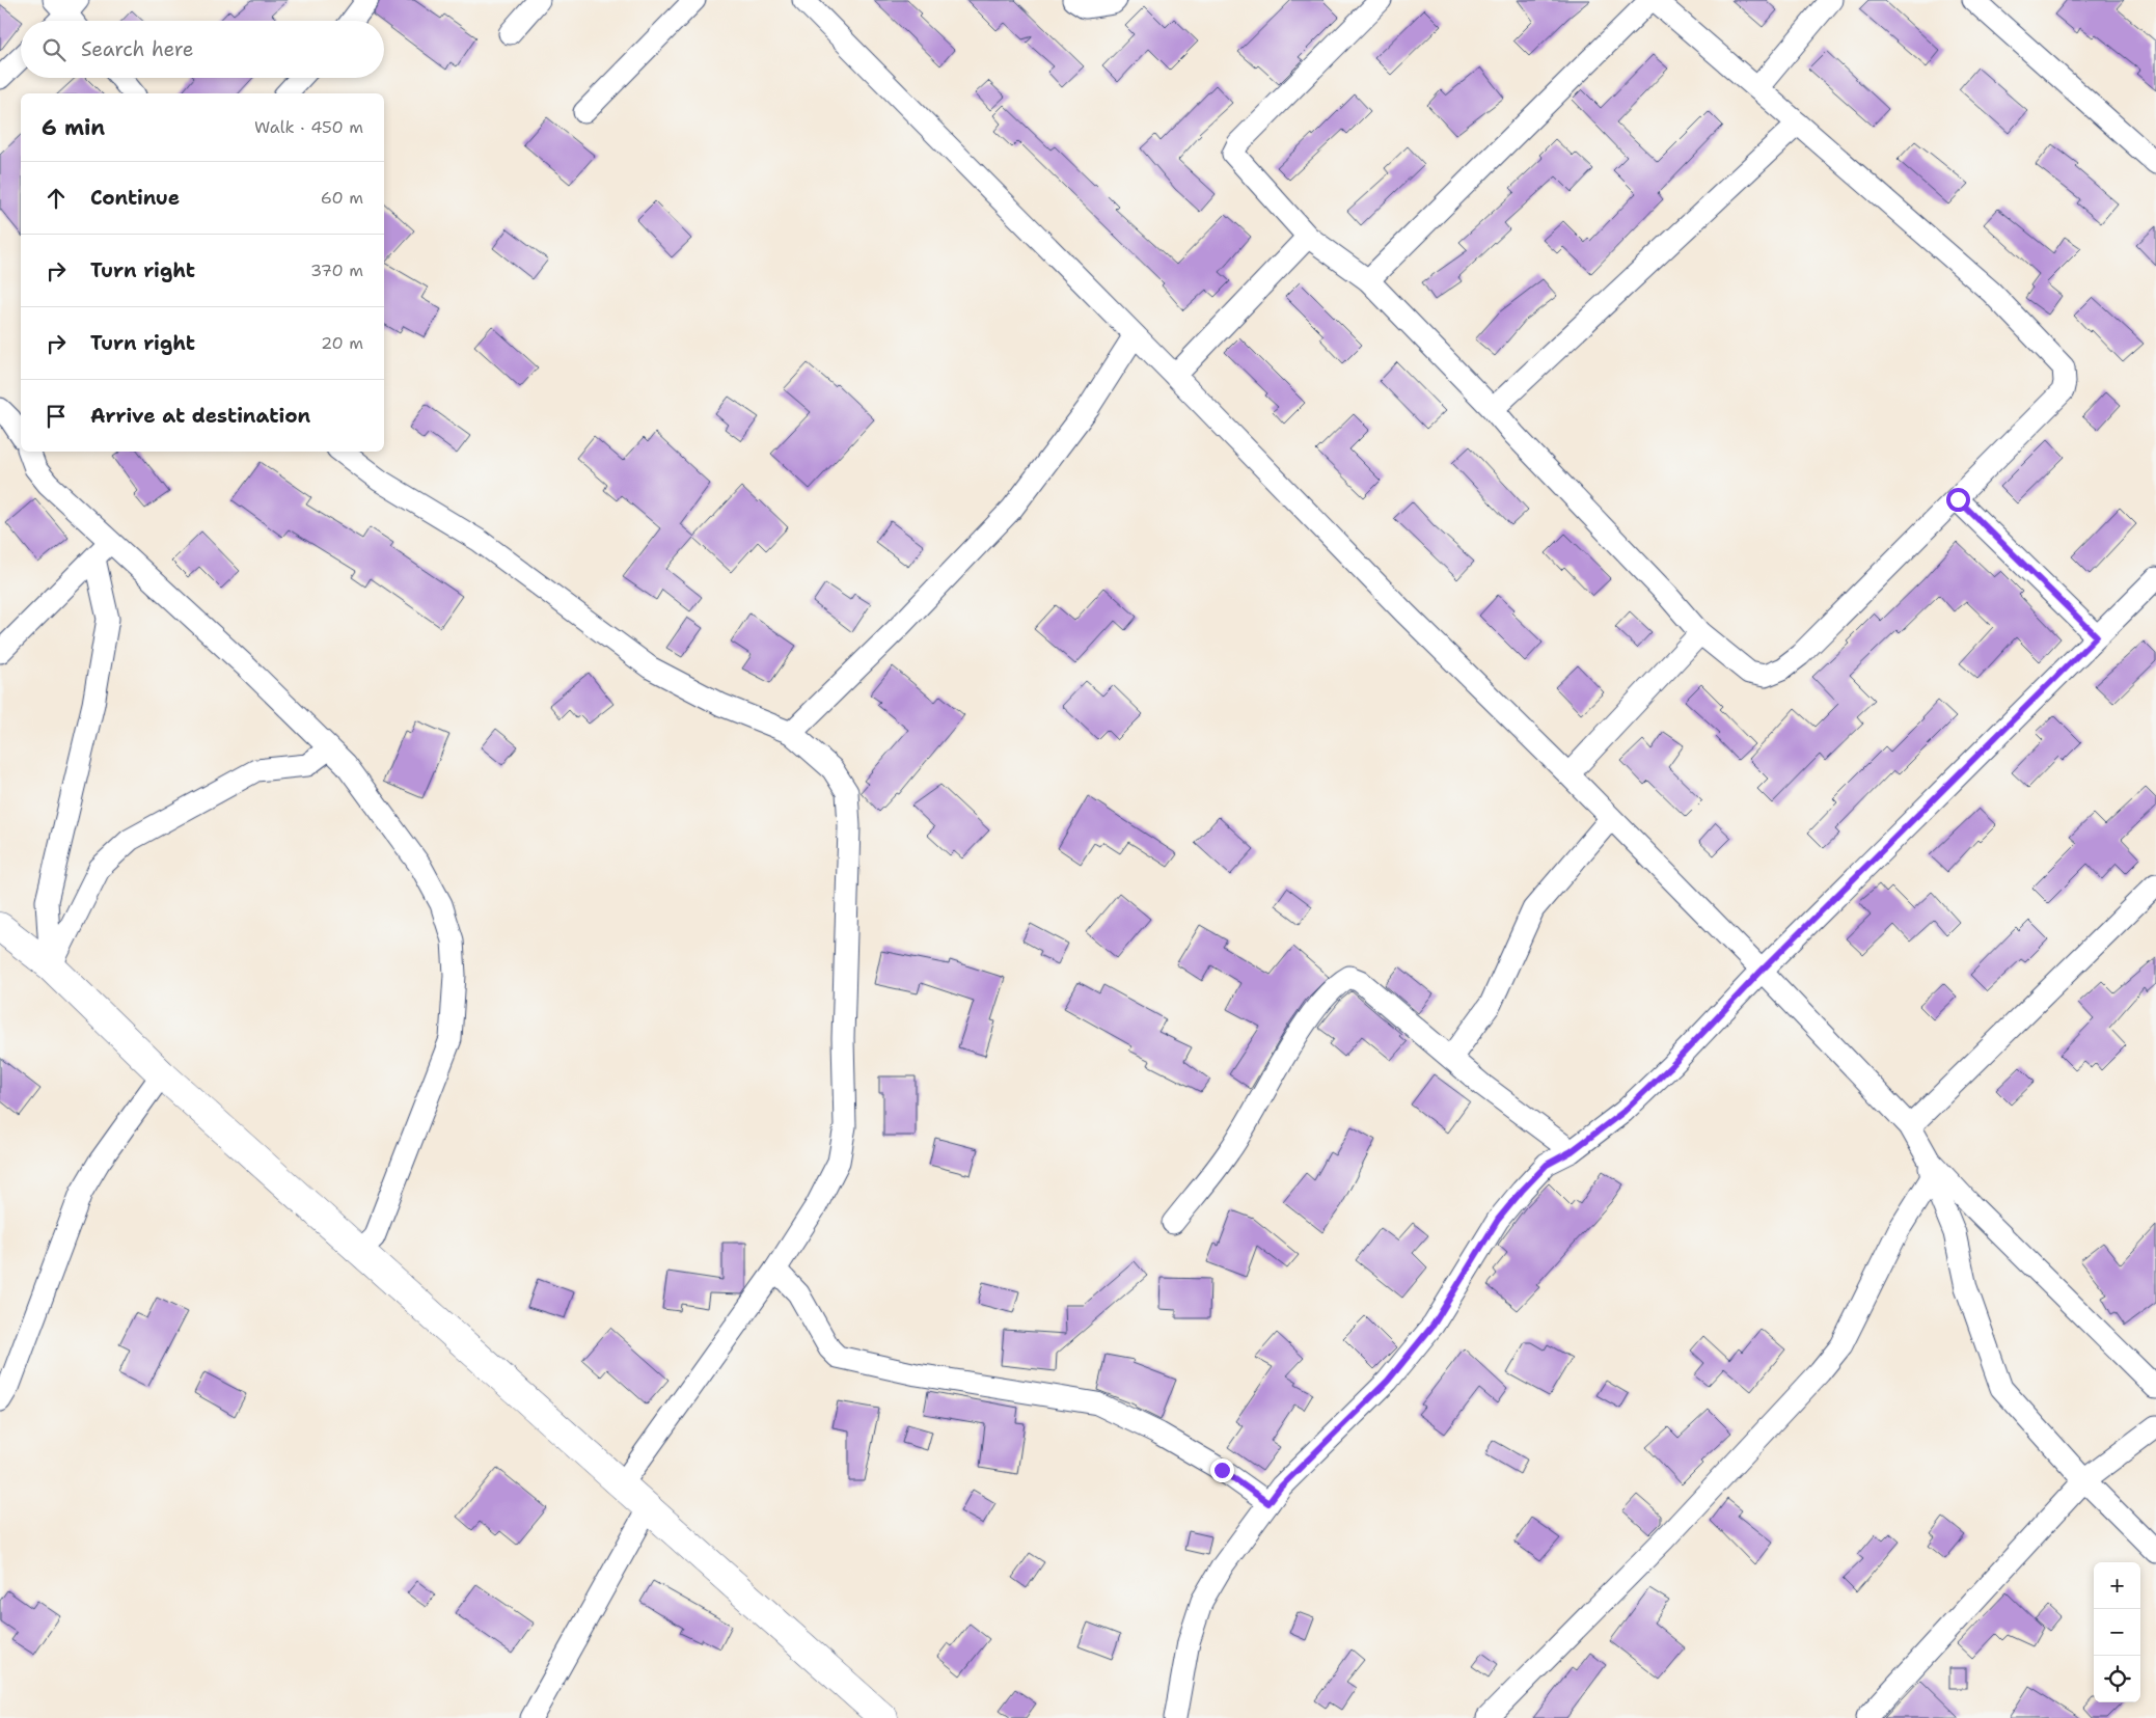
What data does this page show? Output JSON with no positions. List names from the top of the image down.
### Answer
{
  "page": {
    "search": "Search here",
    "heading": ["6 min", "Walk · 450 m"],
    "list": [
      ["Continue", "60 m"],
      ["Turn right", "370 m"],
      ["Turn right", "20 m"],
      "Arrive at destination"
    ],
    "map_buttons": ["+", "−"]
  }
}
